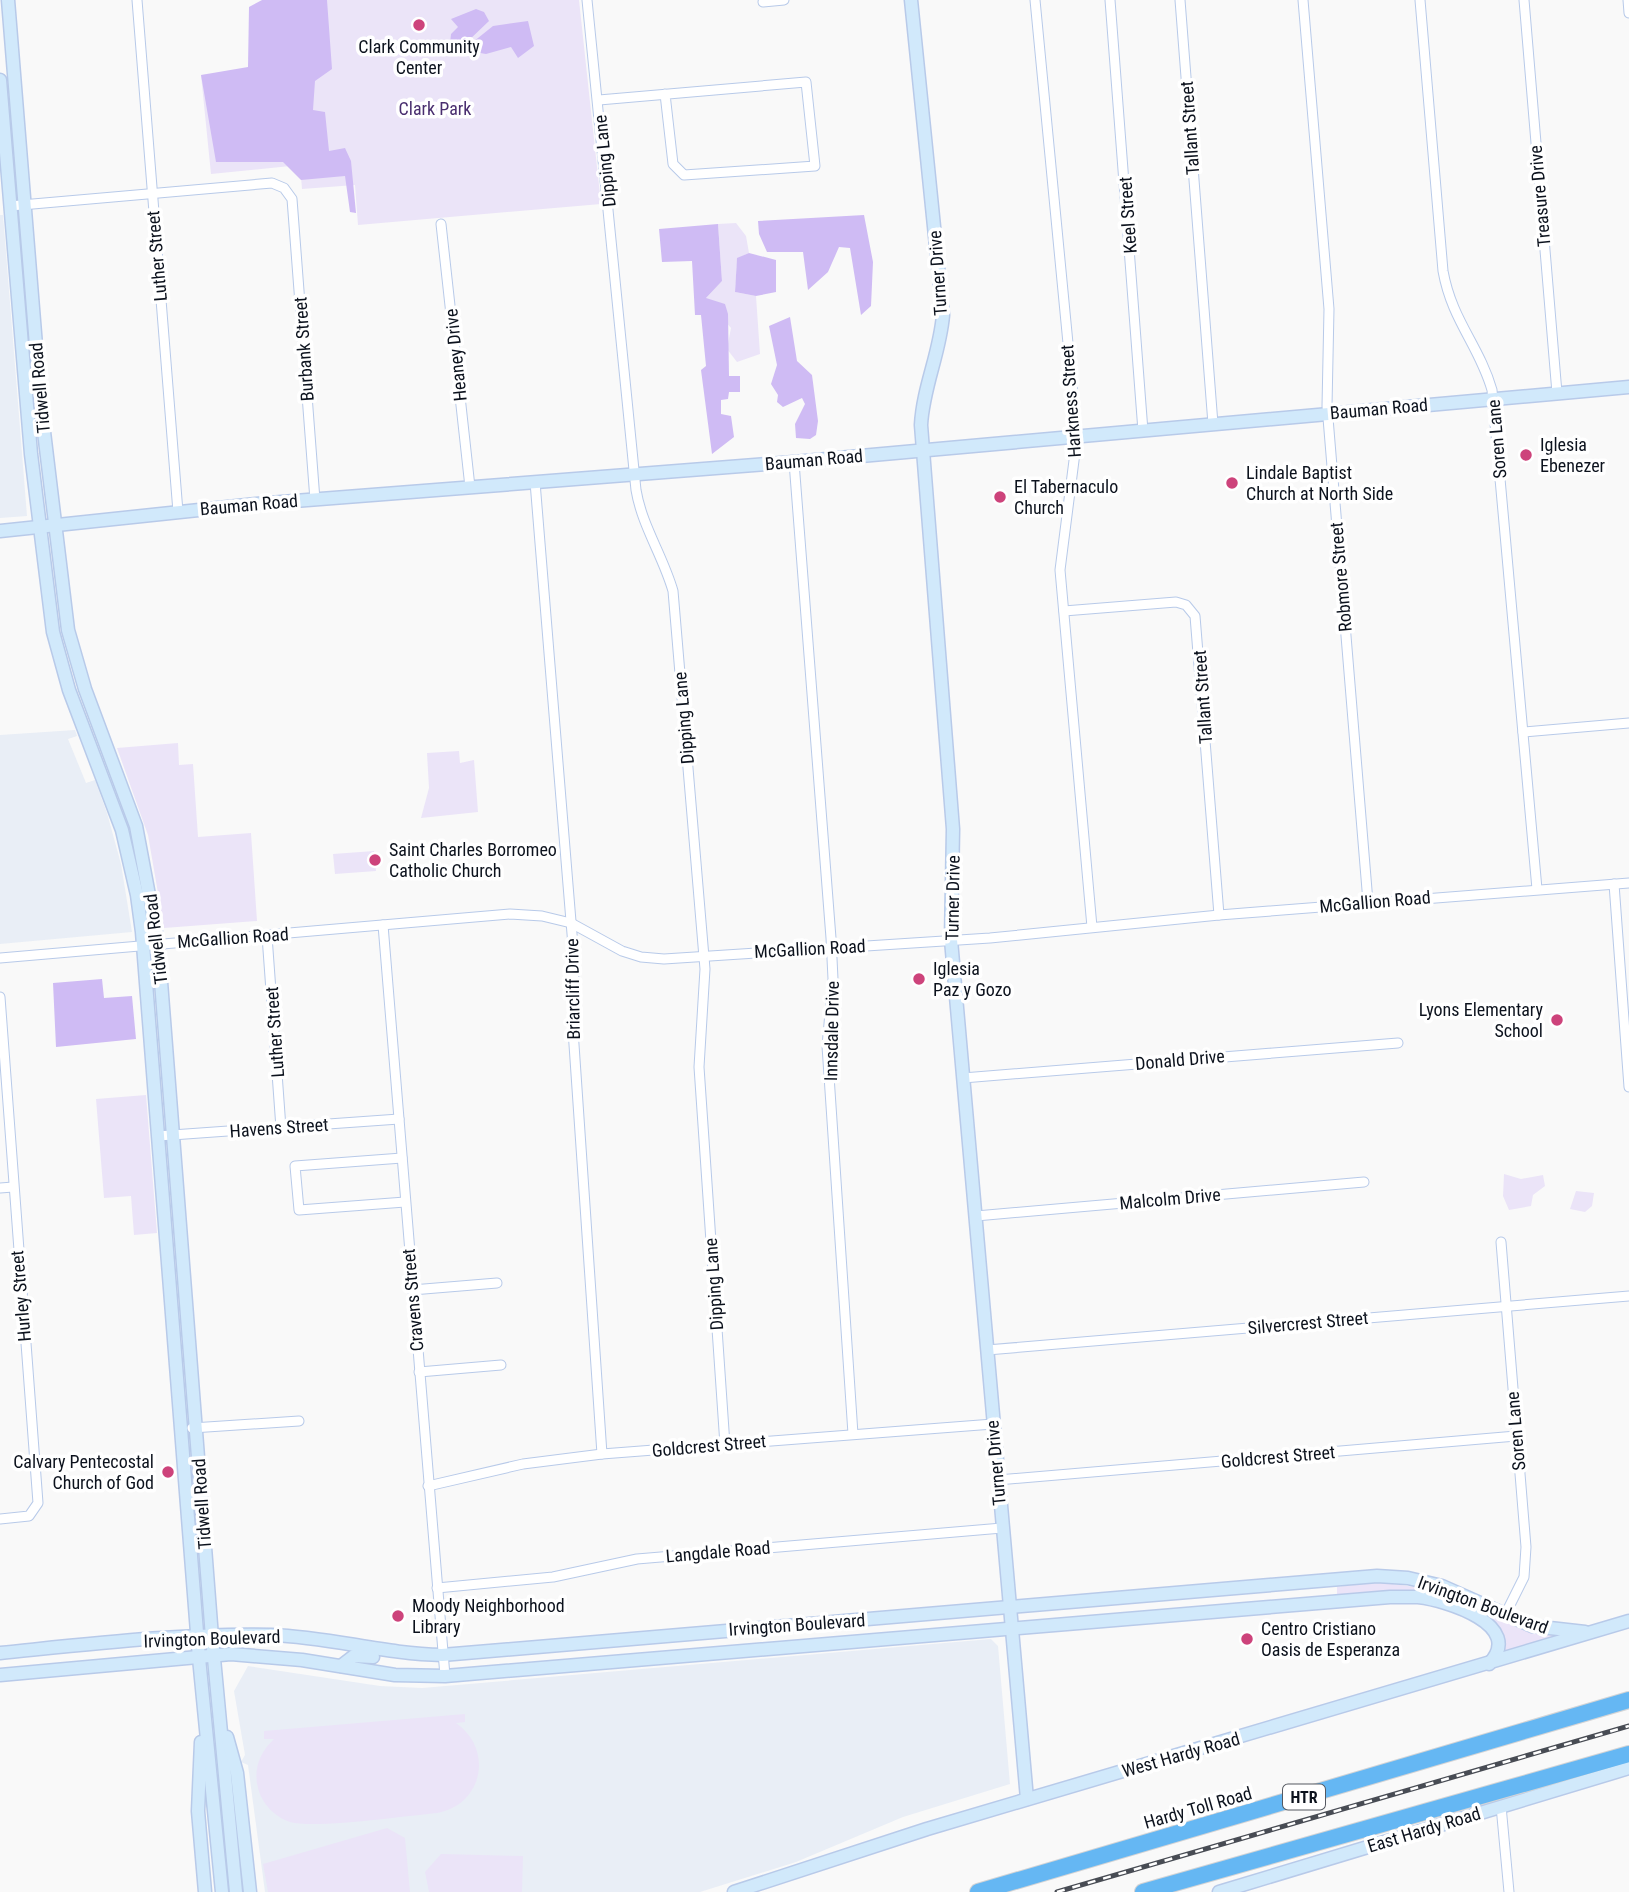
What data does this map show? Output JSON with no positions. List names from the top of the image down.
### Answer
{
  "streets": {
    "highway": ["HTR", "Hardy Toll Road"],
    "main road": [
      "Turner Drive",
      "Tidwell Road",
      "Bauman Road",
      "Irvington Boulevard",
      "West Hardy Road",
      "East Hardy Road"
    ],
    "street": [
      "Tallant Street",
      "Dipping Lane",
      "Treasure Drive",
      "Keel Street",
      "Luther Street",
      "Burbank Street",
      "Heaney Drive",
      "Harkness Street",
      "Soren Lane",
      "Robmore Street",
      "McGallion Road",
      "Briarcliff Drive",
      "Innsdale Drive",
      "Donald Drive",
      "Havens Street",
      "Malcolm Drive",
      "Hurley Street",
      "Cravens Street",
      "Silvercrest Street",
      "Goldcrest Street",
      "Langdale Road"
    ]
  },
  "crossings": [
    ["Tallant Street", "Harkness Street"],
    ["Tallant Street", "Bauman Road"],
    ["Tallant Street", "McGallion Road"],
    ["Dipping Lane", "Bauman Road"],
    ["Dipping Lane", "McGallion Road"],
    ["Dipping Lane", "Goldcrest Street"],
    ["Treasure Drive", "Bauman Road"],
    ["Keel Street", "Bauman Road"],
    ["Luther Street", "Burbank Street"],
    ["Luther Street", "Bauman Road"],
    ["Luther Street", "McGallion Road"],
    ["Luther Street", "Havens Street"],
    ["Turner Drive", "Bauman Road"],
    ["Turner Drive", "McGallion Road"],
    ["Turner Drive", "Donald Drive"],
    ["Turner Drive", "Malcolm Drive"],
    ["Turner Drive", "Silvercrest Street"],
    ["Turner Drive", "Goldcrest Street"],
    ["Turner Drive", "Langdale Road"],
    ["Turner Drive", "Irvington Boulevard"],
    ["Turner Drive", "West Hardy Road"],
    ["Burbank Street", "Bauman Road"],
    ["Heaney Drive", "Bauman Road"],
    ["Tidwell Road", "Bauman Road"],
    ["Tidwell Road", "McGallion Road"],
    ["Tidwell Road", "Havens Street"],
    ["Tidwell Road", "Irvington Boulevard"],
    ["Harkness Street", "Bauman Road"],
    ["Harkness Street", "McGallion Road"],
    ["Bauman Road", "Soren Lane"],
    ["Bauman Road", "Robmore Street"],
    ["Bauman Road", "Briarcliff Drive"],
    ["Bauman Road", "Innsdale Drive"],
    ["Soren Lane", "McGallion Road"],
    ["Soren Lane", "Silvercrest Street"],
    ["Soren Lane", "Goldcrest Street"],
    ["Soren Lane", "Irvington Boulevard"],
    ["Robmore Street", "McGallion Road"],
    ["McGallion Road", "Briarcliff Drive"],
    ["McGallion Road", "Innsdale Drive"],
    ["McGallion Road", "Cravens Street"],
    ["Briarcliff Drive", "Goldcrest Street"],
    ["Innsdale Drive", "Goldcrest Street"],
    ["Havens Street", "Cravens Street"],
    ["Cravens Street", "Goldcrest Street"],
    ["Cravens Street", "Langdale Road"],
    ["Cravens Street", "Irvington Boulevard"],
    ["Irvington Boulevard", "West Hardy Road"]
  ],
  "parks": ["Clark Park"],
  "places": [
    "Clark Community Center",
    "Iglesia Ebenezer",
    "Lindale Baptist Church at North Side",
    "El Tabernaculo Church",
    "Saint Charles Borromeo Catholic Church",
    "Iglesia Paz y Gozo",
    "Lyons Elementary School",
    "Calvary Pentecostal Church of God",
    "Moody Neighborhood Library",
    "Centro Cristiano Oasis de Esperanza"
  ]
}
